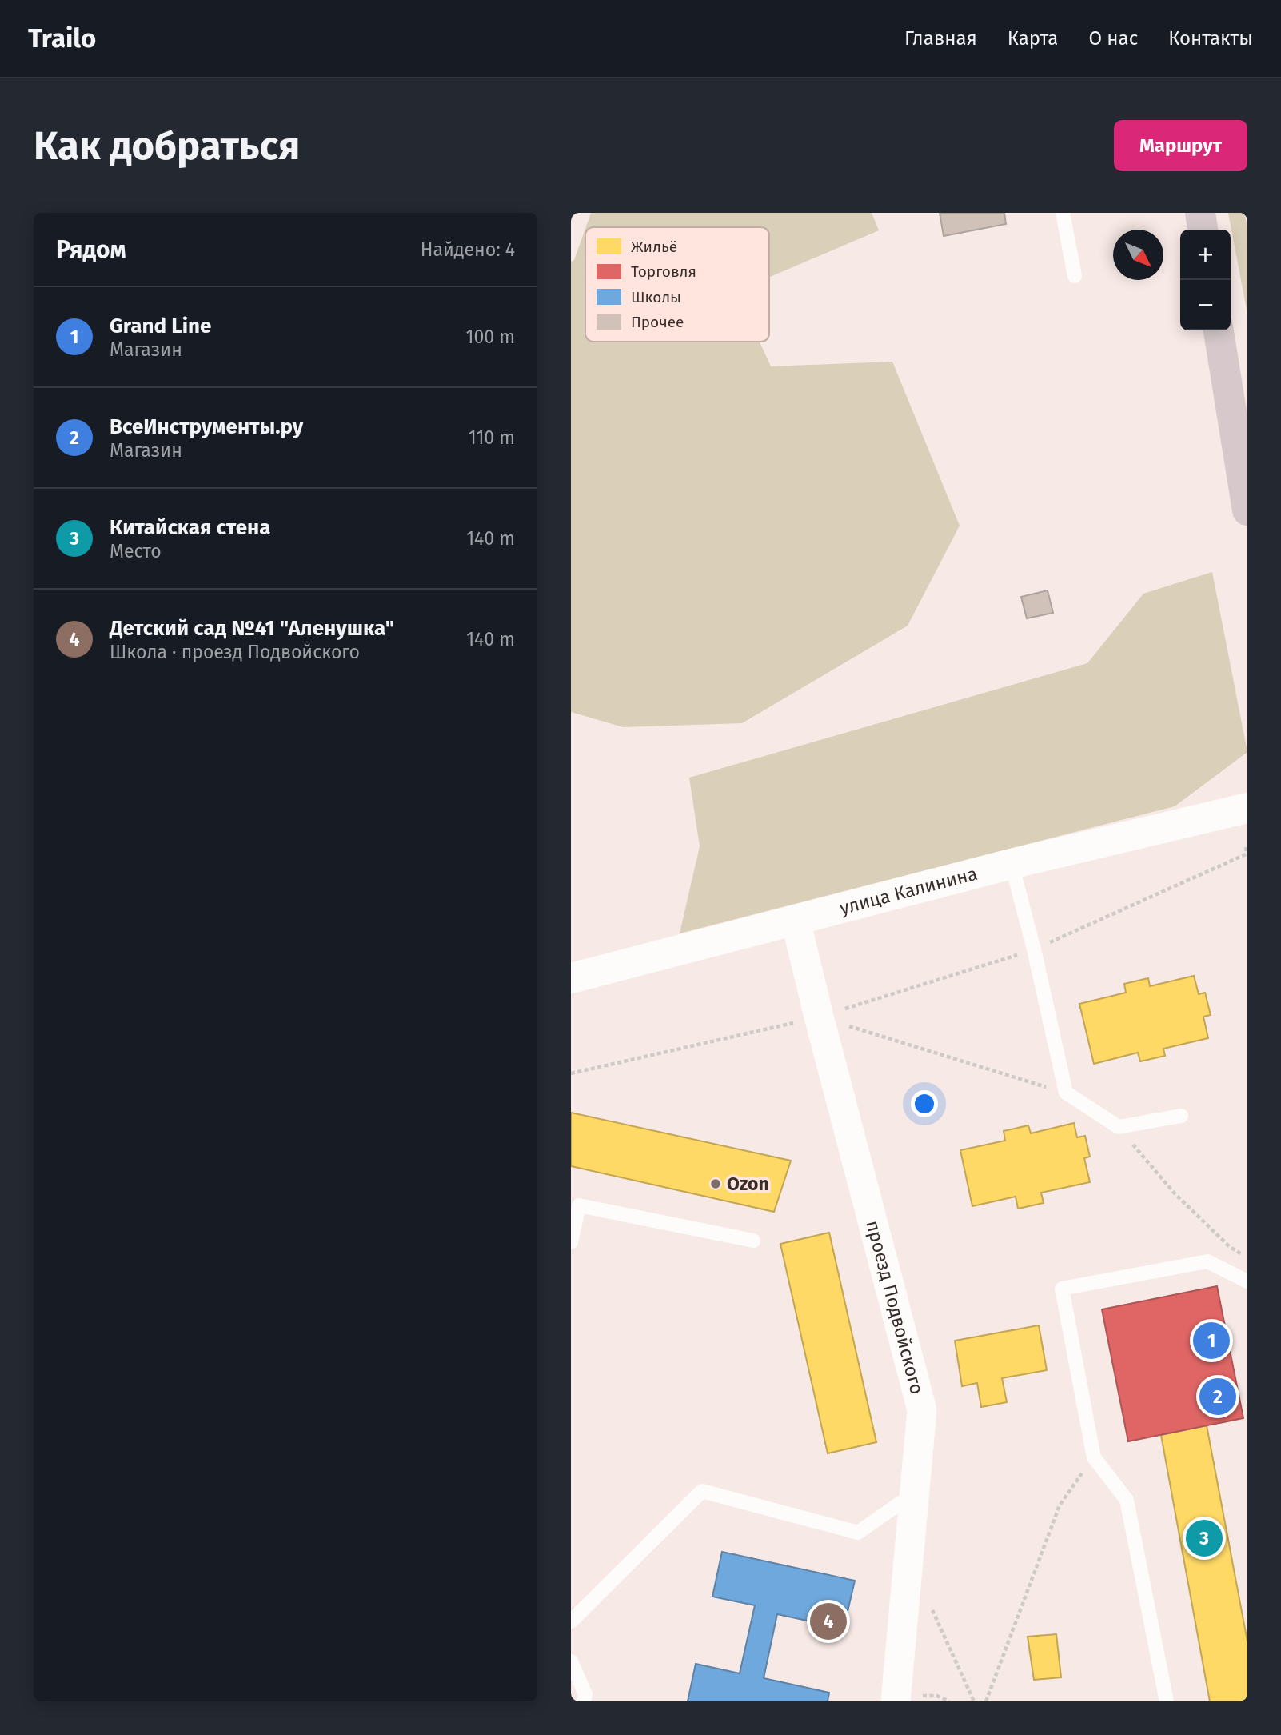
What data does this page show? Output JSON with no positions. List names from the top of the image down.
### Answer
{
  "streets": {
    "main road": ["улица Калинина"],
    "street": ["проезд Подвойского"]
  },
  "crossings": [
    ["улица Калинина", "проезд Подвойского"]
  ],
  "places": ["Ozon"],
  "legend": [
    "Жильё",
    "Торговля",
    "Школы",
    "Прочее"
  ],
  "north": "bottom right",
  "page": {
    "header": "Trailo",
    "nav": [
      "Главная",
      "Карта",
      "О нас",
      "Контакты"
    ],
    "buttons": "Маршрут",
    "title": "Как добраться",
    "heading": ["Рядом", "Найдено: 4"],
    "map_buttons": ["+", "−"],
    "list": [
      {
        "mark": "1",
        "name": "Grand Line",
        "note": "Магазин",
        "value": "100 m"
      },
      {
        "mark": "2",
        "name": "ВсеИнструменты.ру",
        "note": "Магазин",
        "value": "110 m"
      },
      {
        "mark": "3",
        "name": "Китайская стена",
        "note": "Место",
        "value": "140 m"
      },
      {
        "mark": "4",
        "name": "Детский сад №41 \"Аленушка\"",
        "note": "Школа · проезд Подвойского",
        "value": "140 m"
      }
    ],
    "pins": [
      "1",
      "2",
      "3",
      "4"
    ]
  }
}
